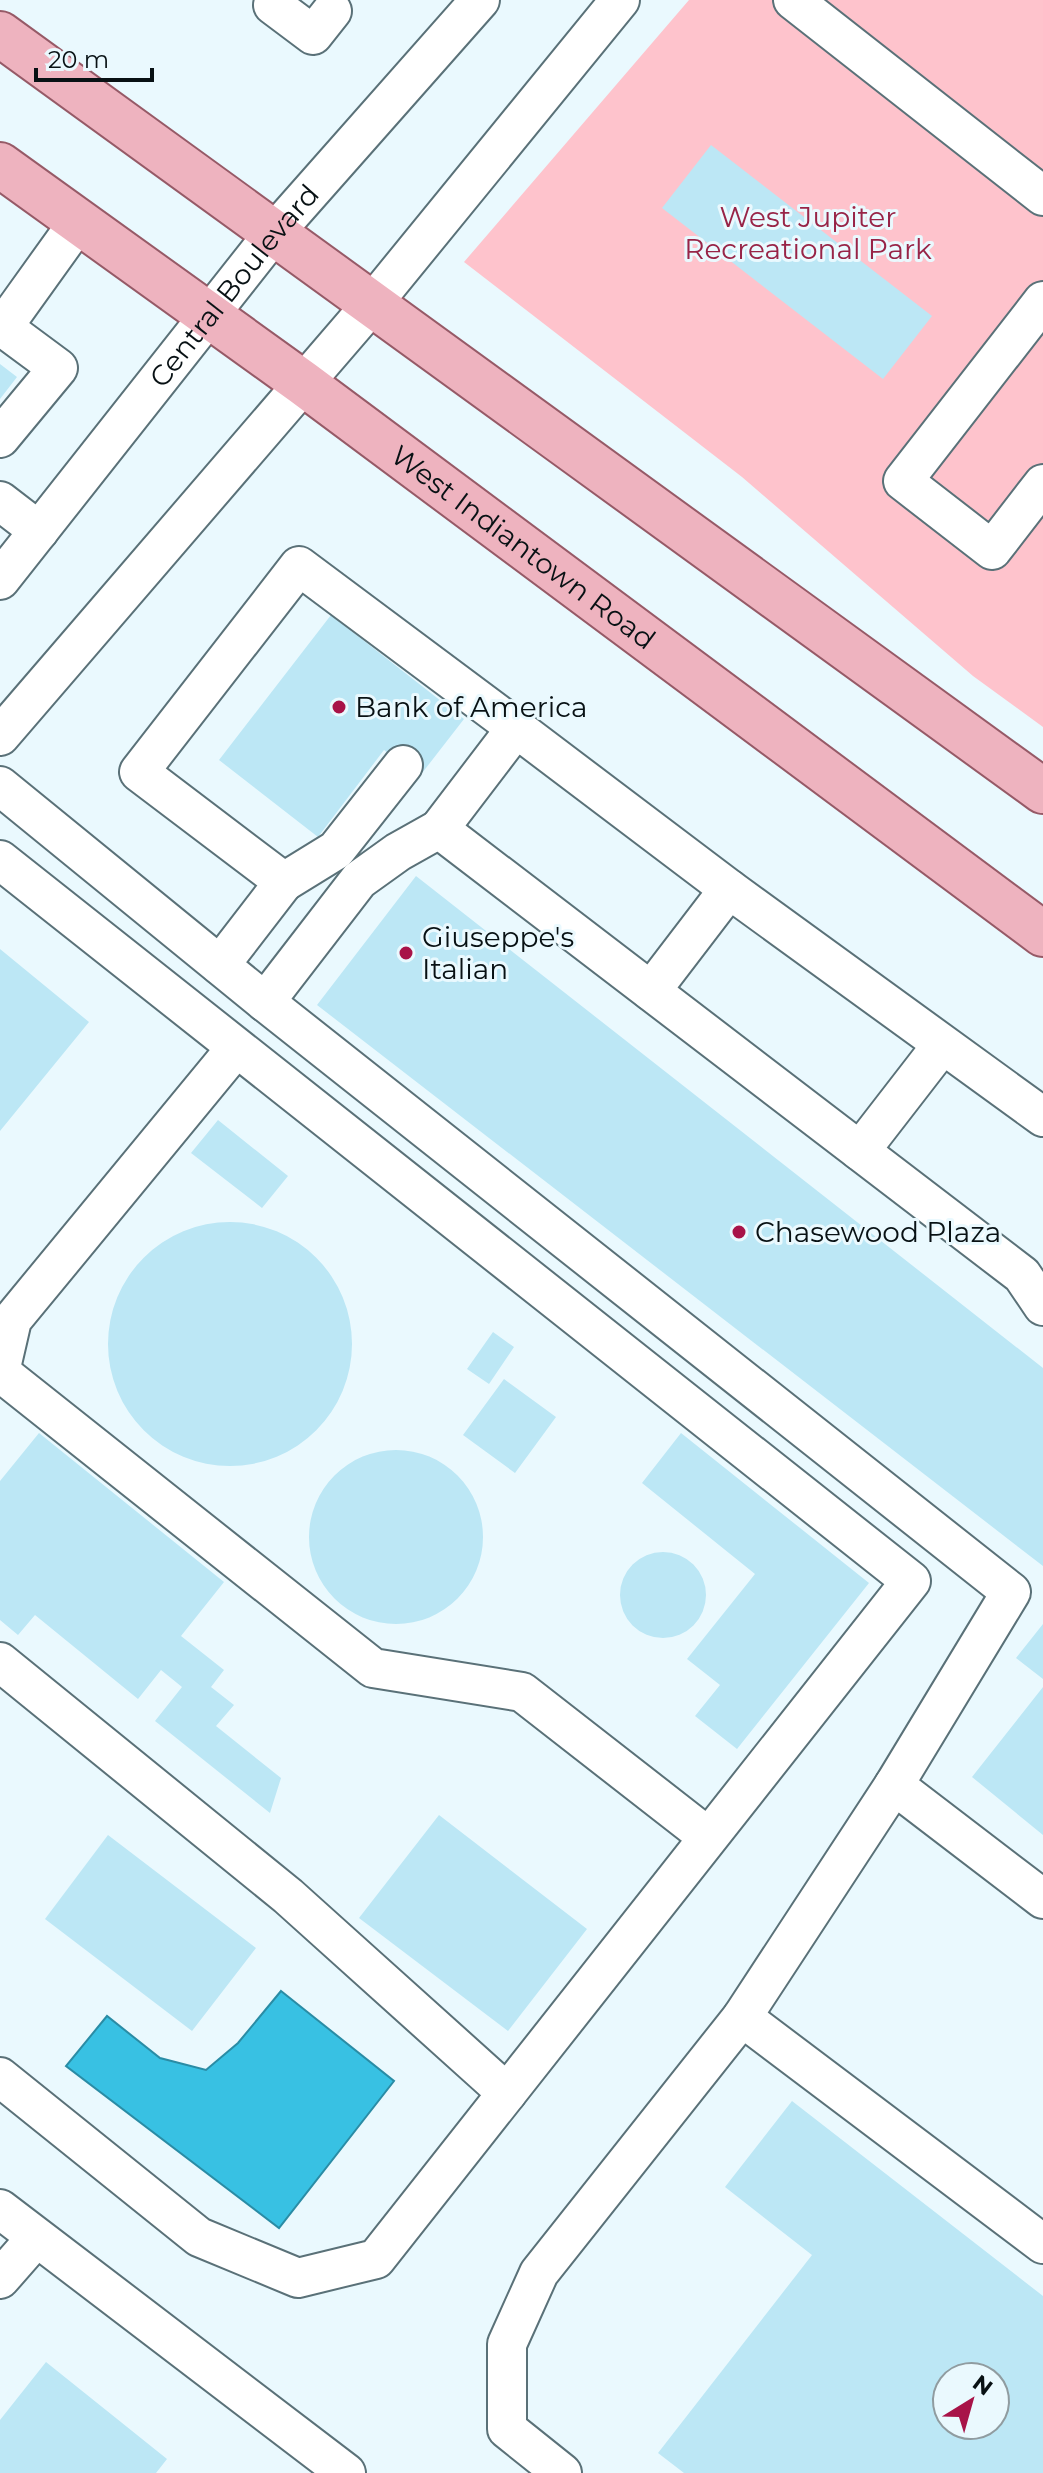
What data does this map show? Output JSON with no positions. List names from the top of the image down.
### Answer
{
  "streets": {
    "main road": ["West Indiantown Road"],
    "street": ["Central Boulevard"]
  },
  "crossings": [
    ["Central Boulevard", "West Indiantown Road"]
  ],
  "parks": ["West Jupiter Recreational Park"],
  "places": ["Bank of America", "Giuseppe's Italian", "Chasewood Plaza"],
  "scale_bar": "20 m",
  "north": "top right"
}
